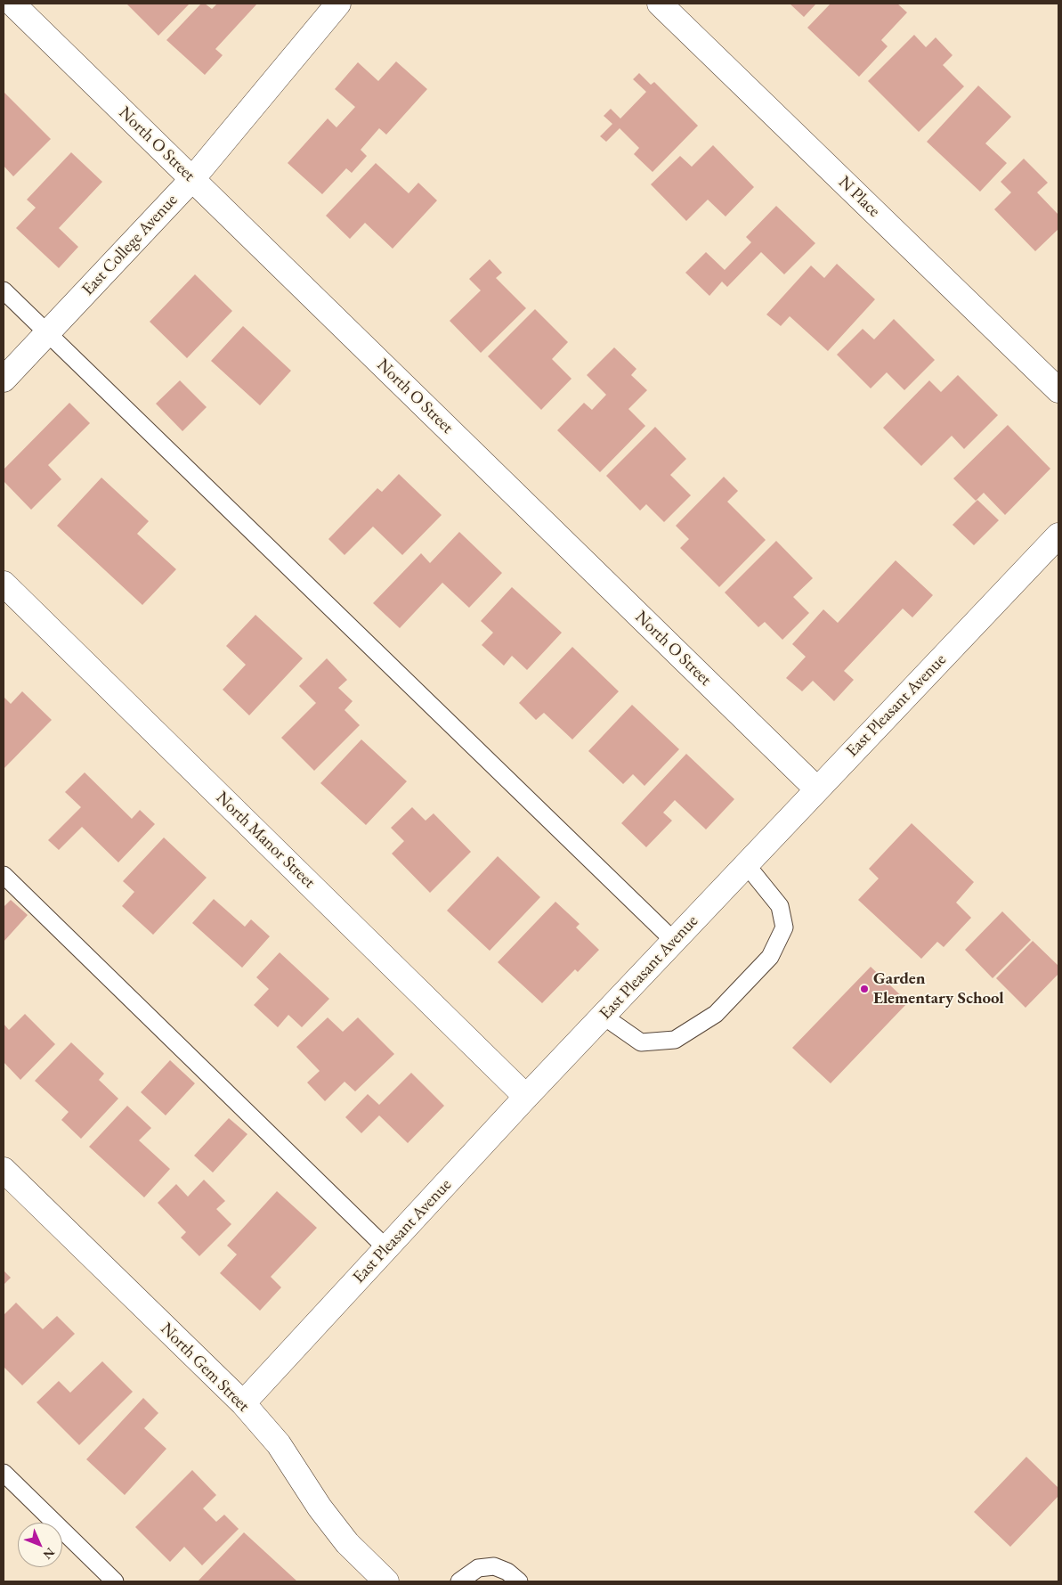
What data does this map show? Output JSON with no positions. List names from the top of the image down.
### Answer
{
  "streets": {
    "street": [
      "North O Street",
      "N Place",
      "East College Avenue",
      "East Pleasant Avenue",
      "North Manor Street",
      "North Gem Street"
    ]
  },
  "crossings": [
    ["North O Street", "East College Avenue"],
    ["North O Street", "East Pleasant Avenue"],
    ["East Pleasant Avenue", "North Manor Street"],
    ["East Pleasant Avenue", "North Gem Street"]
  ],
  "places": ["Garden Elementary School"],
  "north": "bottom right"
}
